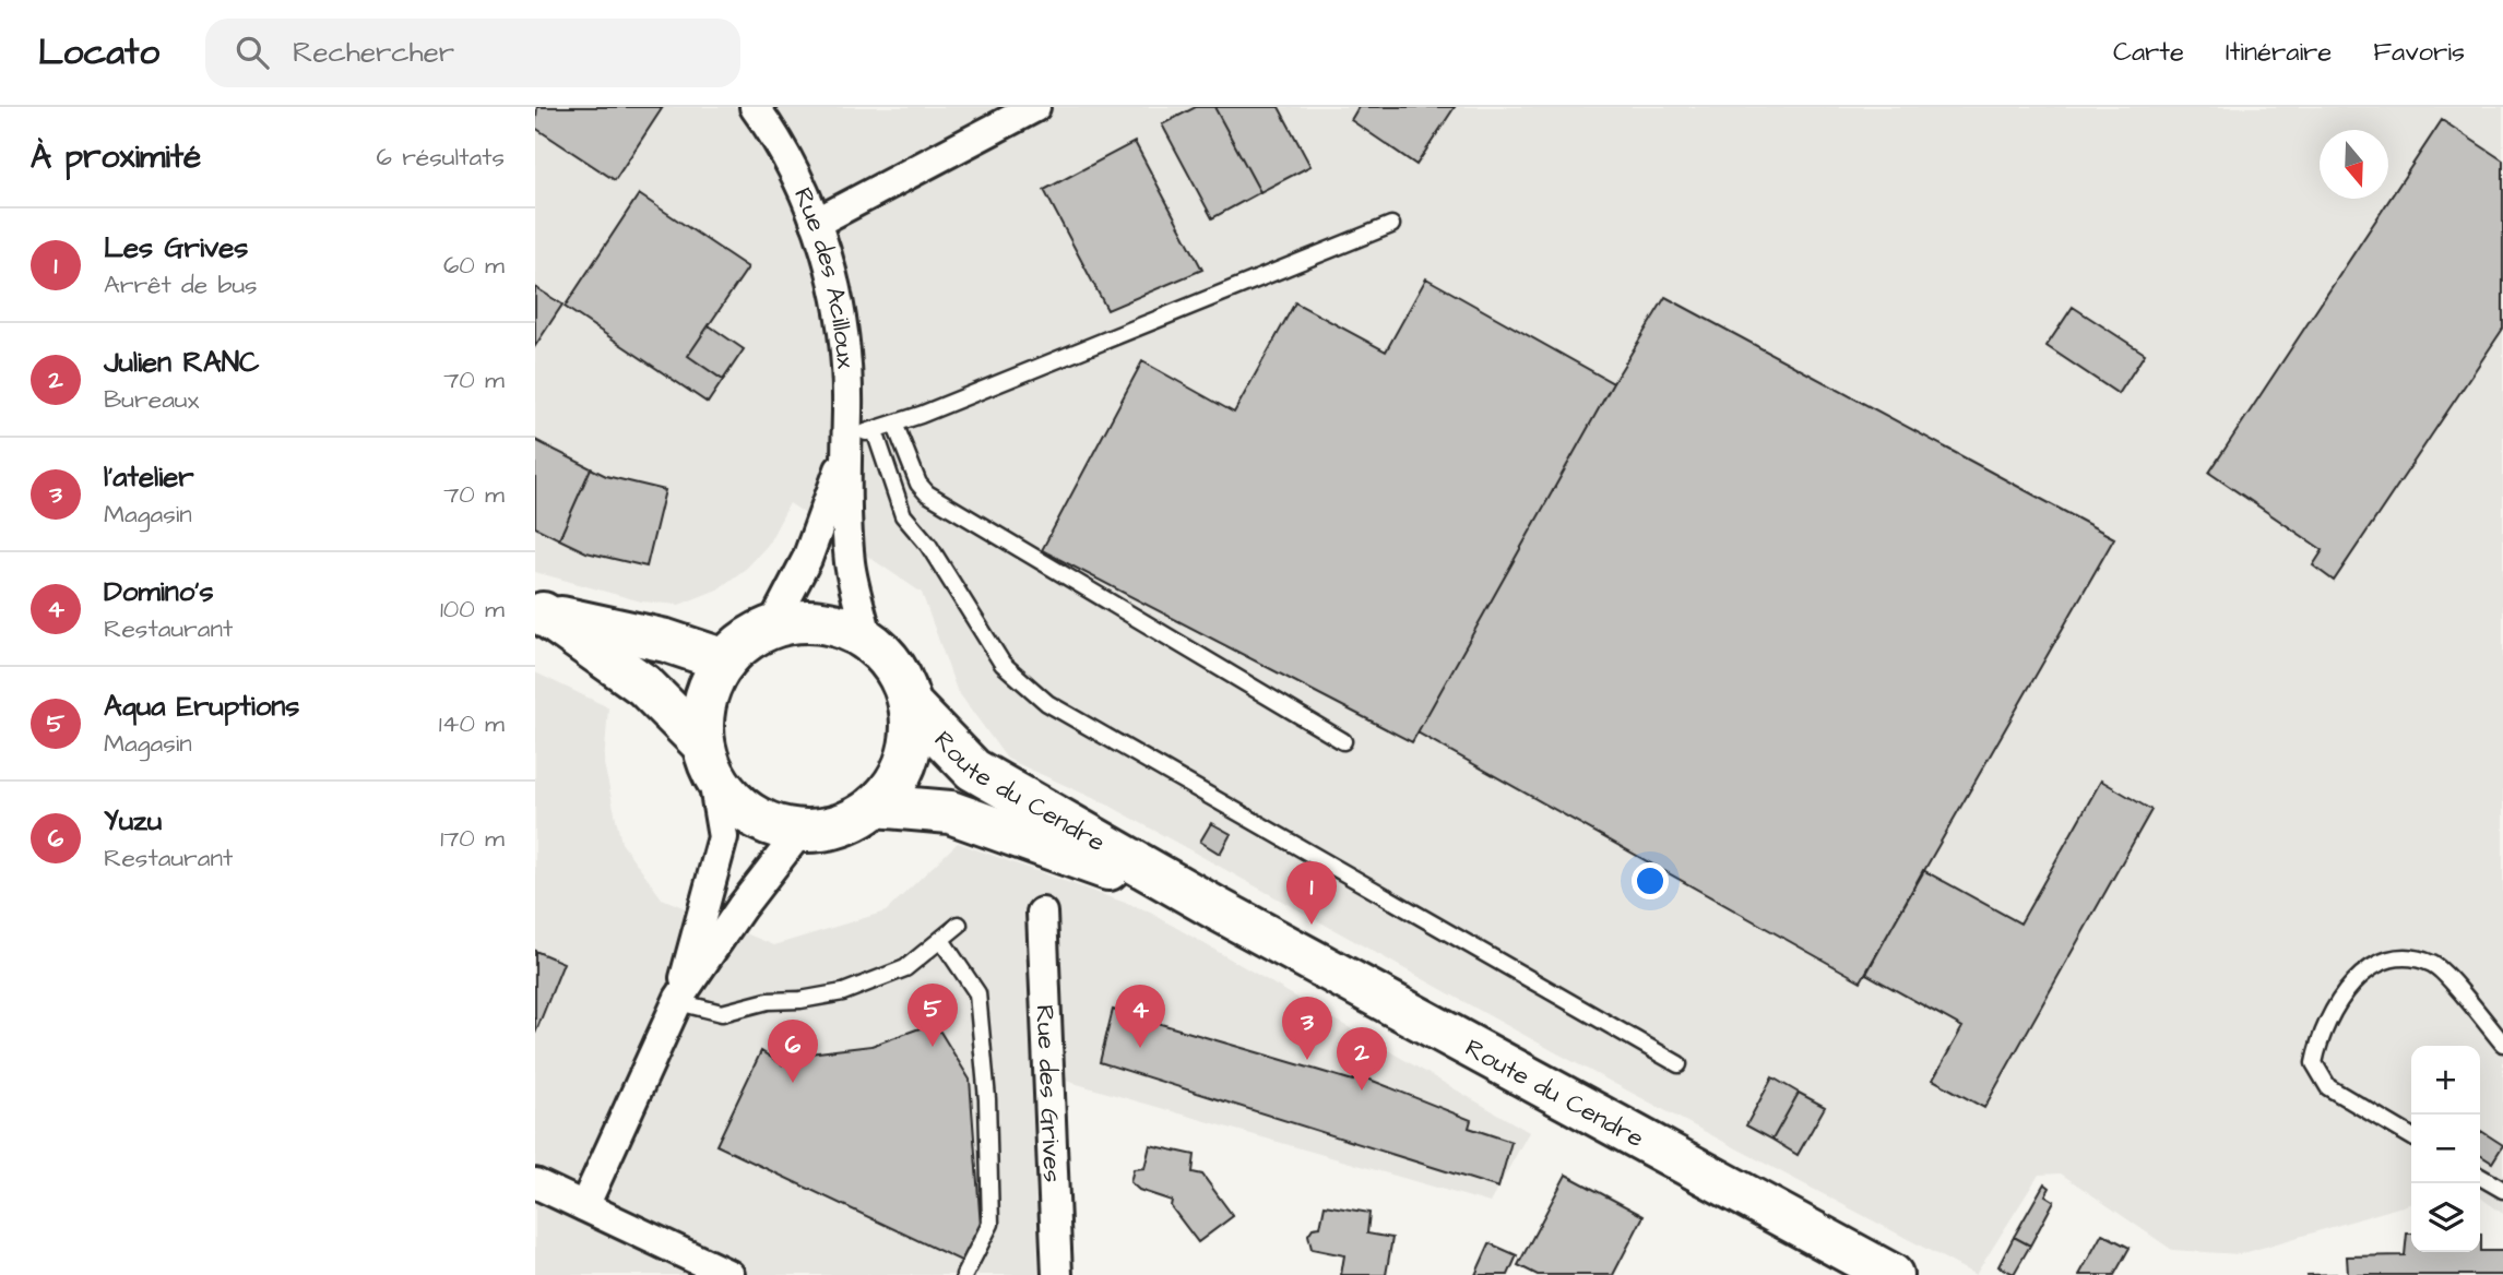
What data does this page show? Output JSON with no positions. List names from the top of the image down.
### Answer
{
  "streets": {
    "main road": ["Route du Cendre"],
    "street": ["Rue des Acilloux", "Rue des Grives"]
  },
  "crossings": [
    ["Rue des Acilloux", "Route du Cendre"]
  ],
  "north": "bottom",
  "page": {
    "header": "Locato",
    "search": "Rechercher",
    "nav": ["Carte", "Itinéraire", "Favoris"],
    "heading": ["À proximité", "6 résultats"],
    "list": [
      {
        "mark": "1",
        "name": "Les Grives",
        "note": "Arrêt de bus",
        "value": "60 m"
      },
      {
        "mark": "2",
        "name": "Julien RANC",
        "note": "Bureaux",
        "value": "70 m"
      },
      {
        "mark": "3",
        "name": "l'atelier",
        "note": "Magasin",
        "value": "70 m"
      },
      {
        "mark": "4",
        "name": "Domino's",
        "note": "Restaurant",
        "value": "100 m"
      },
      {
        "mark": "5",
        "name": "Aqua Eruptions",
        "note": "Magasin",
        "value": "140 m"
      },
      {
        "mark": "6",
        "name": "Yuzu",
        "note": "Restaurant",
        "value": "170 m"
      }
    ],
    "pins": [
      "1",
      "5",
      "4",
      "3",
      "6",
      "2"
    ],
    "map_buttons": ["+", "−"]
  }
}
